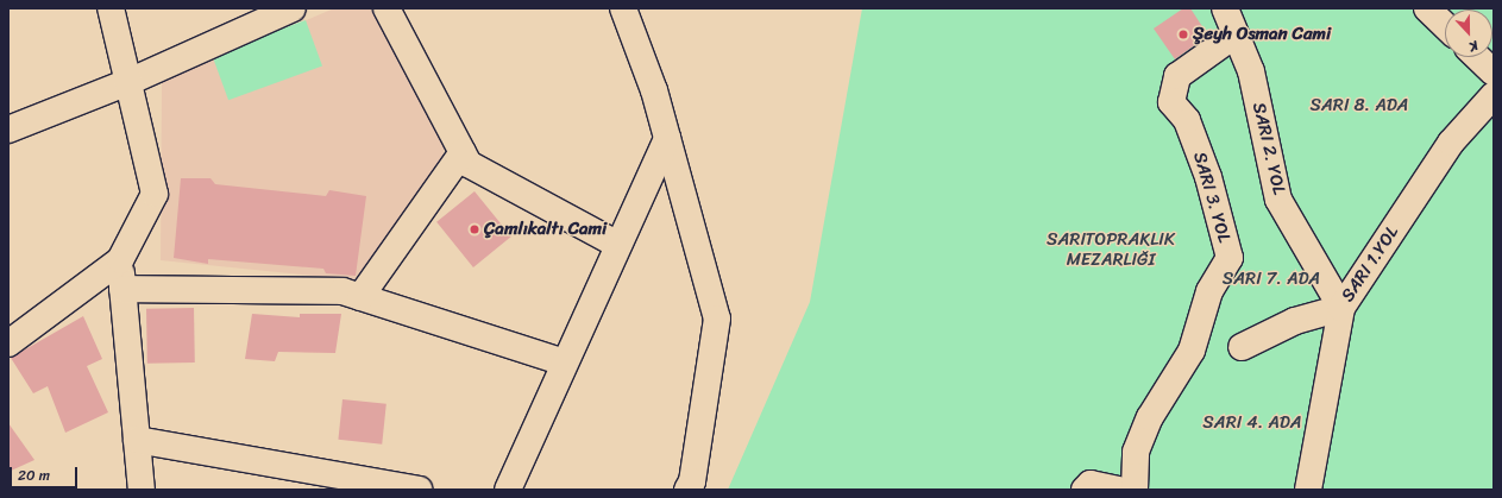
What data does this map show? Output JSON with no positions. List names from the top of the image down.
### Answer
{
  "streets": {
    "street": ["SARI 2. YOL", "SARI 3. YOL", "SARI 1.YOL"]
  },
  "crossings": [
    ["SARI 2. YOL", "SARI 3. YOL"],
    ["SARI 2. YOL", "SARI 1.YOL"]
  ],
  "parks": [
    "SARI 8. ADA",
    "SARITOPRAKLIK MEZARLIĞI",
    "SARI 7. ADA",
    "SARI 4. ADA"
  ],
  "places": ["Şeyh Osman Cami", "Çamlıkaltı Cami"],
  "scale_bar": "20 m",
  "north": "bottom"
}
